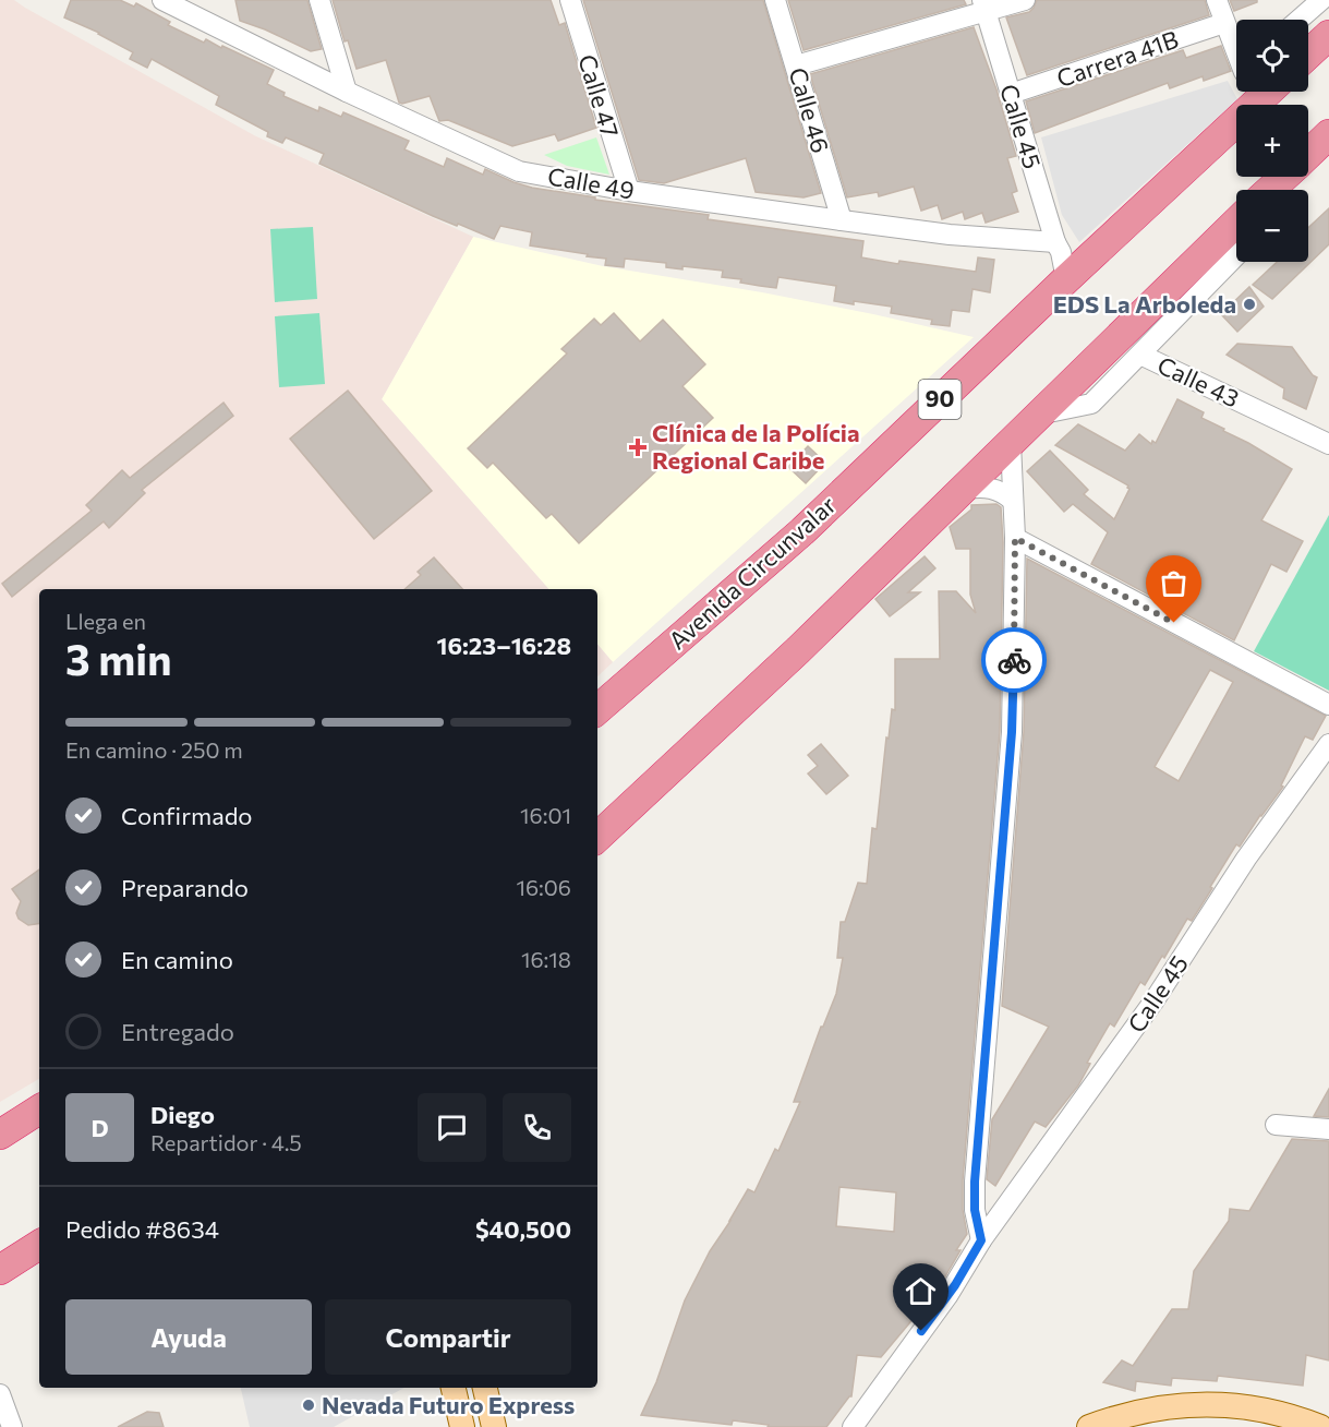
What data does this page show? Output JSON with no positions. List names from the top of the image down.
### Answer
{
  "streets": {
    "highway": ["90", "Avenida Circunvalar"],
    "street": [
      "Carrera 41B",
      "Calle 47",
      "Calle 46",
      "Calle 45",
      "Calle 49",
      "Calle 43"
    ]
  },
  "crossings": [
    ["Carrera 41B", "Calle 45"],
    ["Calle 47", "Calle 49"],
    ["Calle 46", "Calle 49"],
    ["Calle 45", "Calle 49"],
    ["Calle 45", "Avenida Circunvalar"],
    ["Calle 49", "Avenida Circunvalar"]
  ],
  "places": {
    "other": ["EDS La Arboleda", "Nevada Futuro Express"],
    "health": ["Clínica de la Polícia Regional Caribe"]
  },
  "page": {
    "map_buttons": ["+", "−"],
    "heading": ["3 min", "Llega en", "16:23–16:28"],
    "panel": [
      "Diego",
      "Repartidor · 4.5",
      "Pedido #8634",
      "$40,500"
    ],
    "bar": "En camino · 250 m",
    "list": [
      ["Confirmado", "16:01"],
      ["Preparando", "16:06"],
      ["En camino", "16:18"],
      "Entregado"
    ],
    "round": "D",
    "buttons": ["Ayuda", "Compartir"]
  }
}
